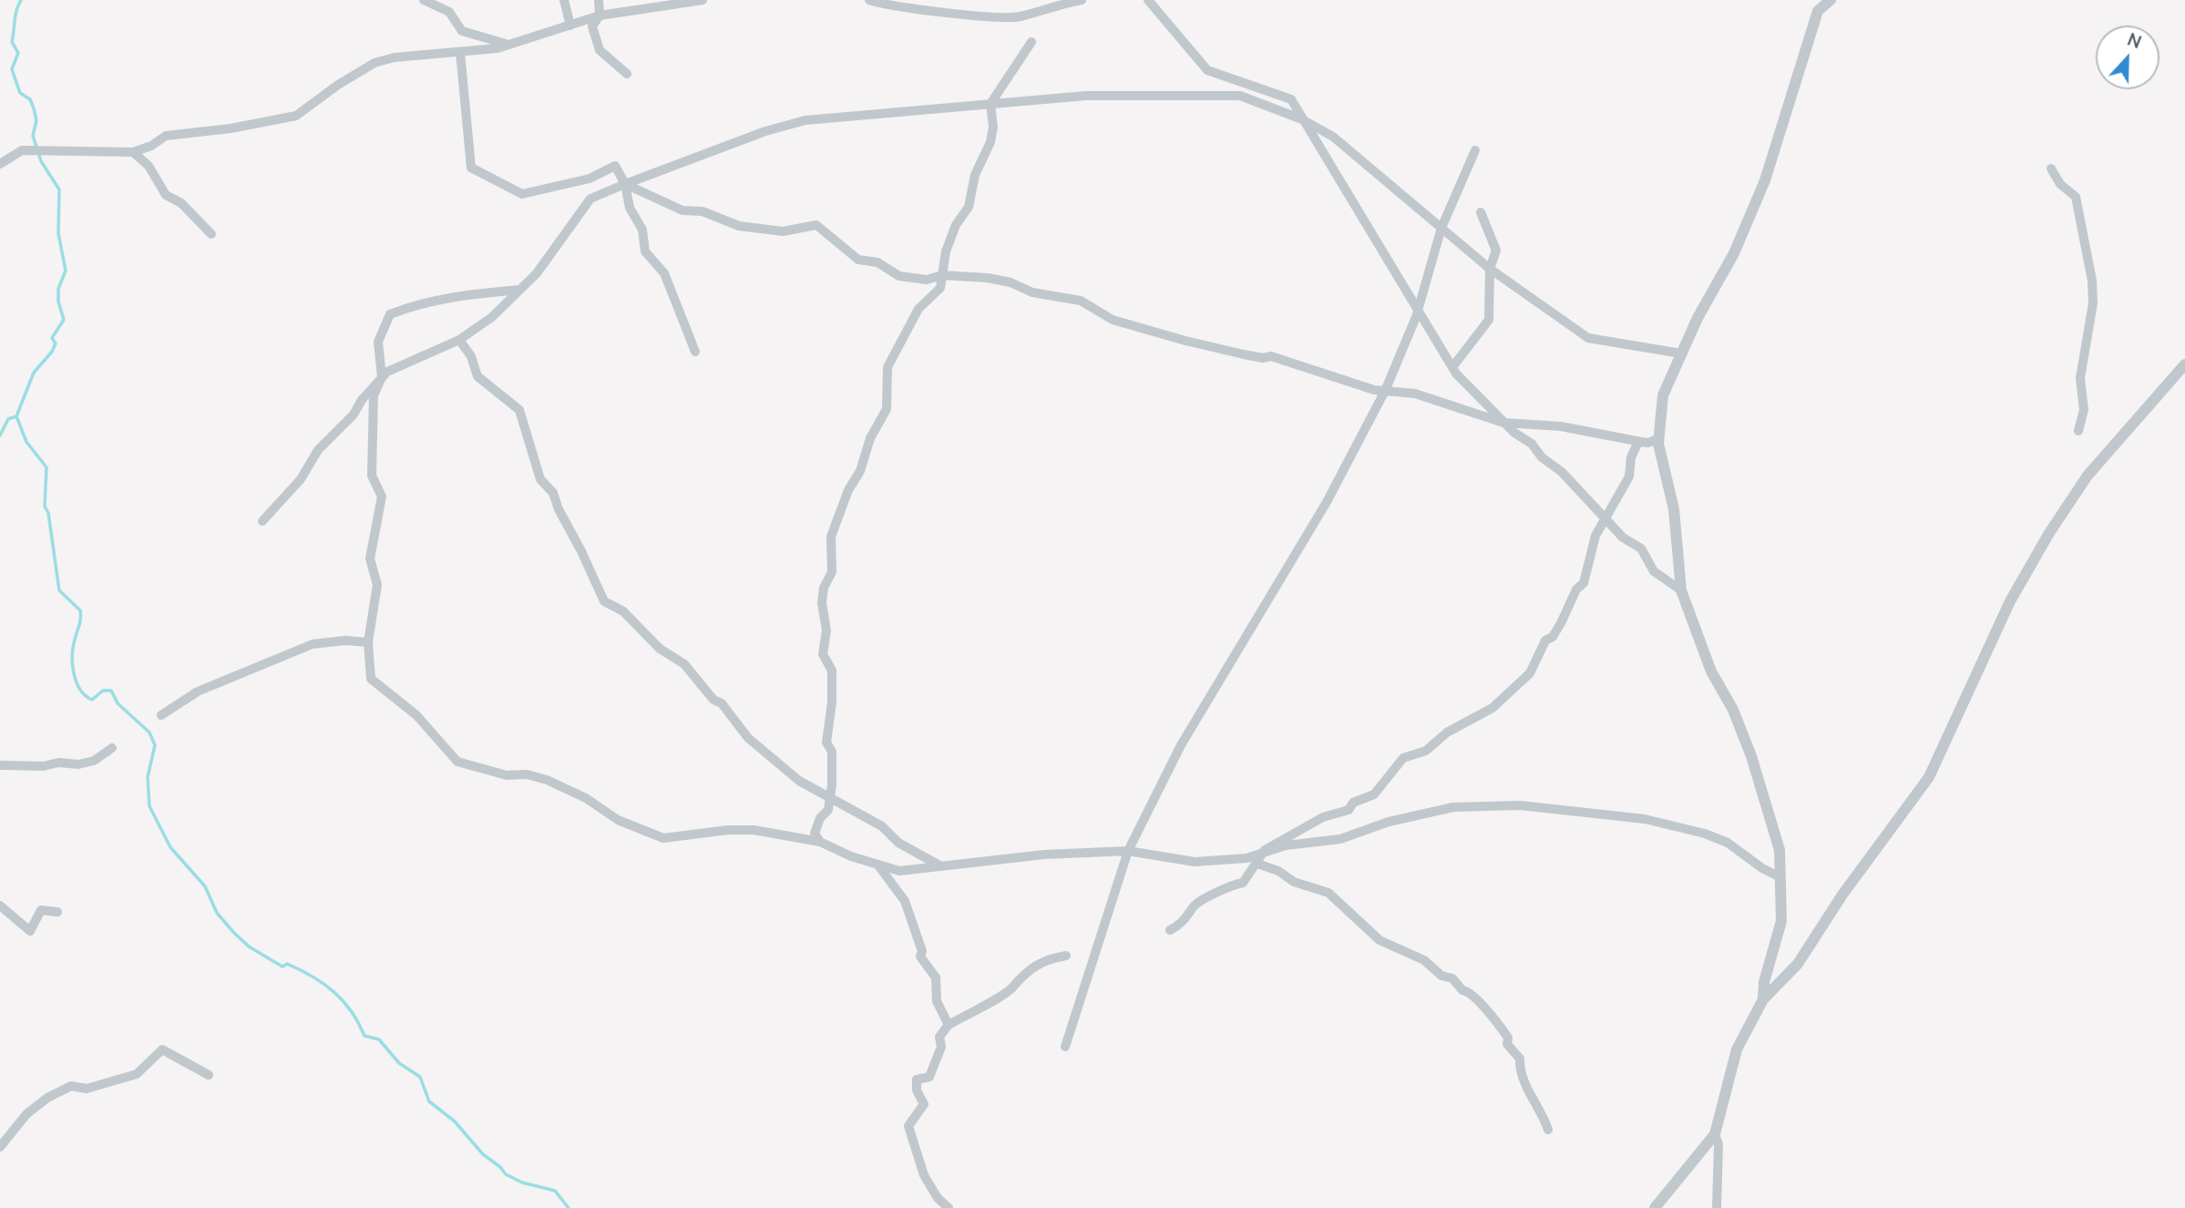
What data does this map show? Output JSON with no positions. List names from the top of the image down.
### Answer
{
  "north": "top"
}
